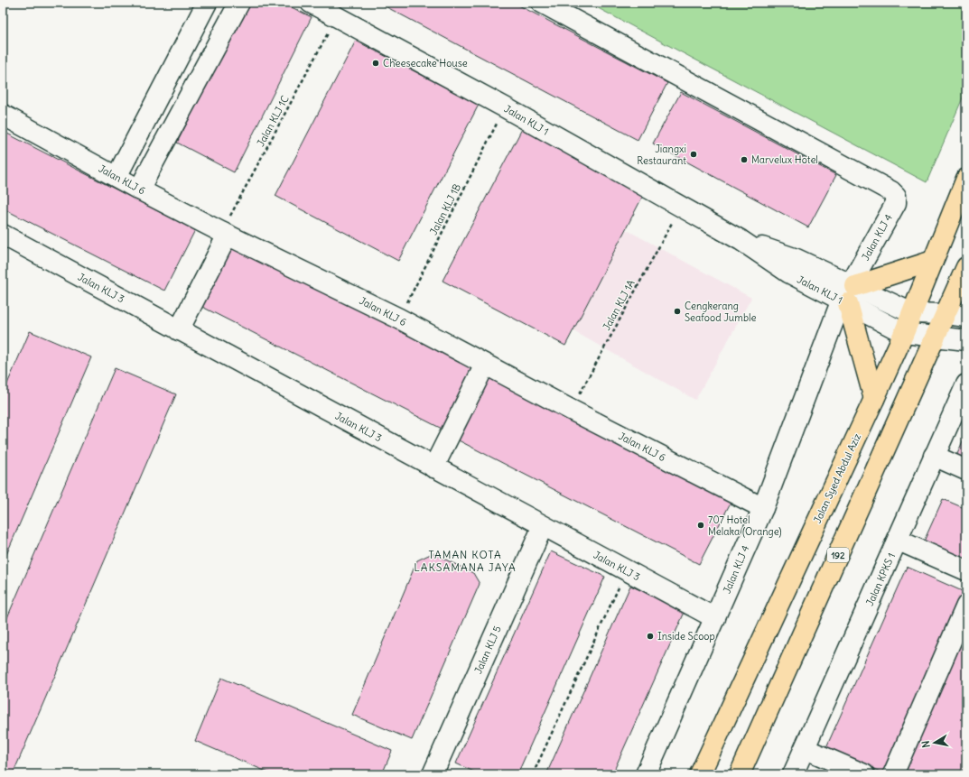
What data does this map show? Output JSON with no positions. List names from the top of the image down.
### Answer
{
  "streets": {
    "main road": ["Jalan Syed Abdul Aziz", "192"],
    "street": [
      "Jalan KLJ 1",
      "Jalan KLJ 6",
      "Jalan KLJ 4",
      "Jalan KLJ 3",
      "Jalan KPKS 1",
      "Jalan KLJ 5"
    ],
    "path": ["Jalan KLJ 1C", "Jalan KLJ 1B", "Jalan KLJ 1A"]
  },
  "crossings": [
    ["Jalan KLJ 1", "Jalan KLJ 1C"],
    ["Jalan KLJ 1", "Jalan KLJ 1B"],
    ["Jalan KLJ 1", "Jalan KLJ 4"],
    ["Jalan KLJ 1", "Jalan KLJ 1A"],
    ["Jalan KLJ 1", "Jalan Syed Abdul Aziz"],
    ["Jalan KLJ 1C", "Jalan KLJ 6"],
    ["Jalan KLJ 6", "Jalan KLJ 1B"],
    ["Jalan KLJ 6", "Jalan KLJ 4"],
    ["Jalan KLJ 6", "Jalan KLJ 1A"],
    ["Jalan KLJ 4", "Jalan KLJ 3"],
    ["Jalan KLJ 3", "Jalan KLJ 5"]
  ],
  "districts": ["TAMAN KOTA LAKSAMANA JAYA"],
  "places": [
    "Cheesecake House",
    "Jiangxi Restaurant",
    "Marvelux Hotel",
    "Cengkerang Seafood Jumble",
    "707 Hotel Melaka (Orange)",
    "Inside Scoop"
  ],
  "north": "left"
}
